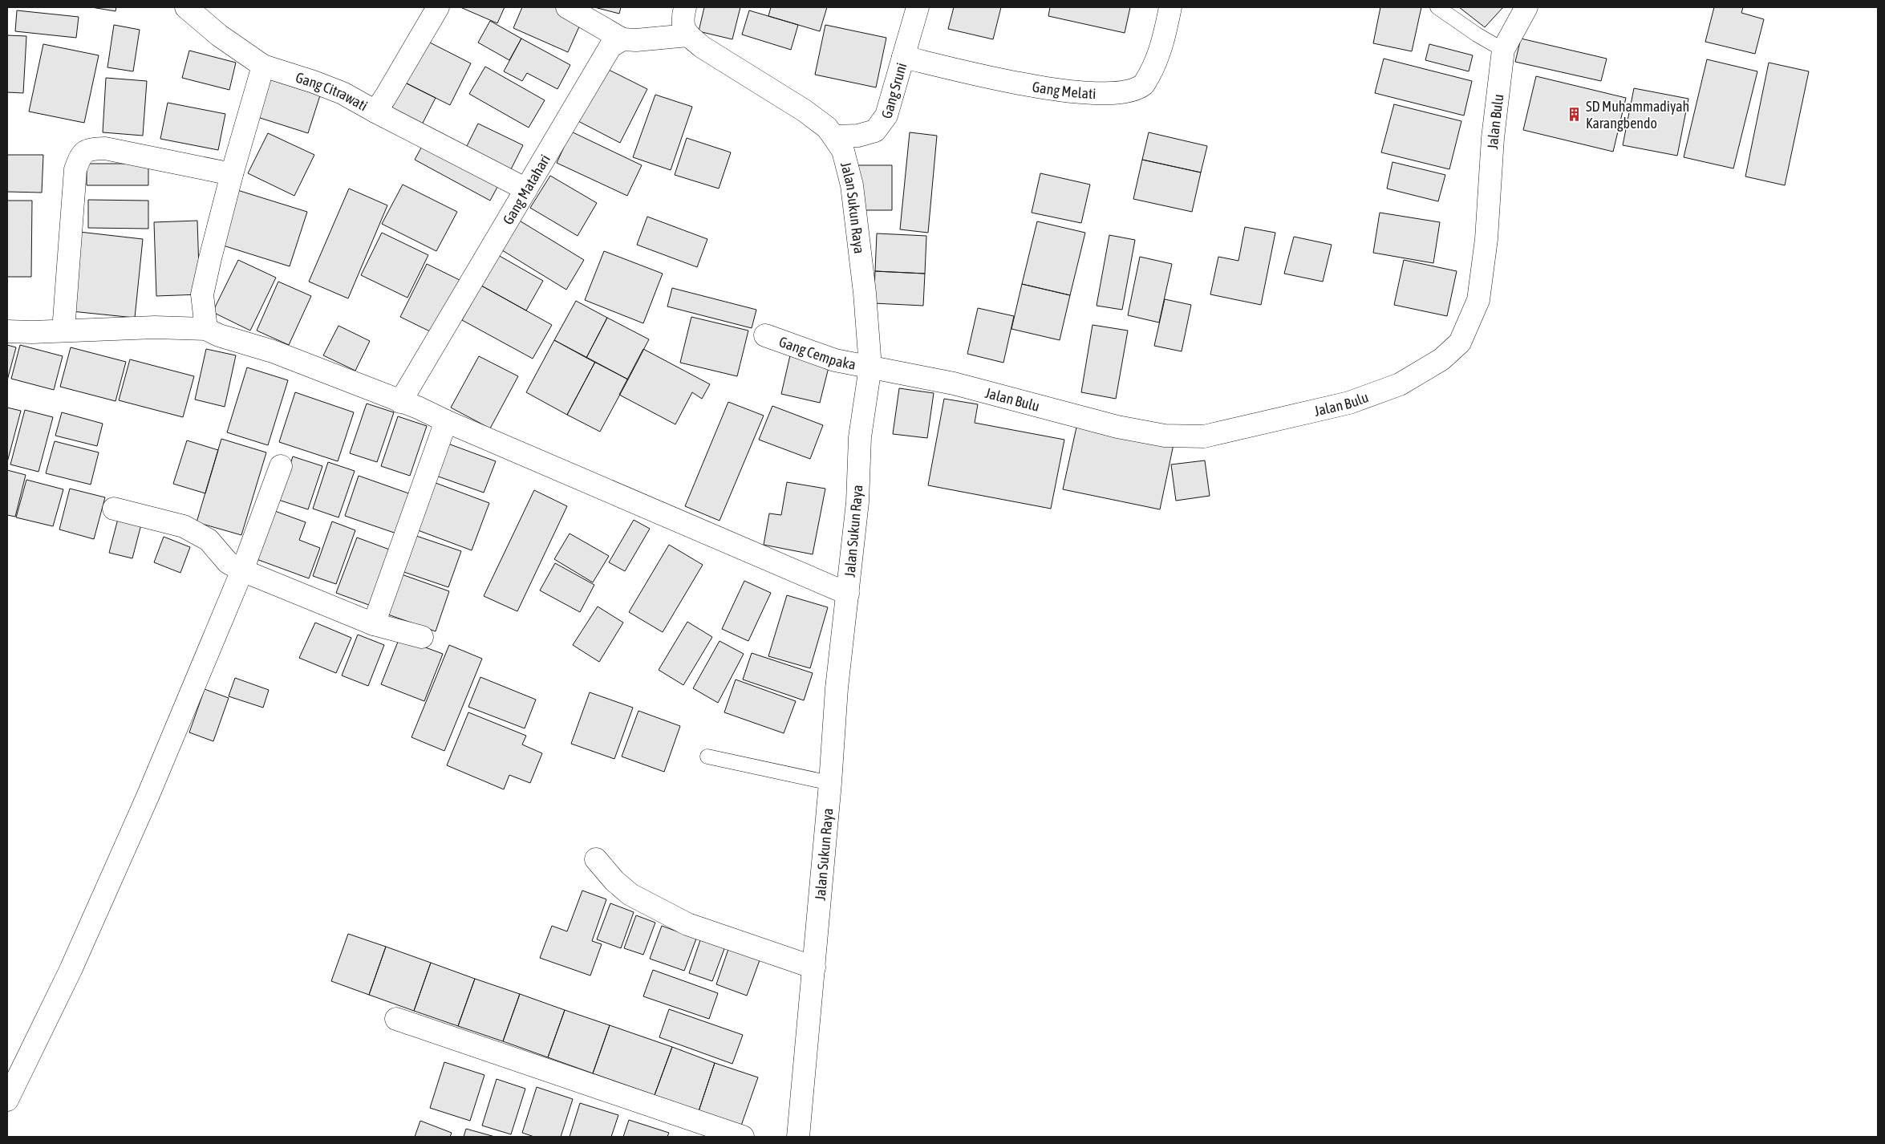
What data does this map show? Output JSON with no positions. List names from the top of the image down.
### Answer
{
  "streets": {
    "street": [
      "Gang Melati",
      "Gang Sruni",
      "Gang Citrawati",
      "Jalan Bulu",
      "Gang Matahari",
      "Jalan Sukun Raya",
      "Gang Cempaka"
    ]
  },
  "crossings": [
    ["Gang Melati", "Gang Sruni"],
    ["Gang Sruni", "Jalan Sukun Raya"],
    ["Jalan Bulu", "Jalan Sukun Raya"],
    ["Jalan Bulu", "Gang Cempaka"],
    ["Jalan Sukun Raya", "Gang Cempaka"]
  ],
  "places": {
    "building": ["SD Muhammadiyah Karangbendo"]
  }
}
